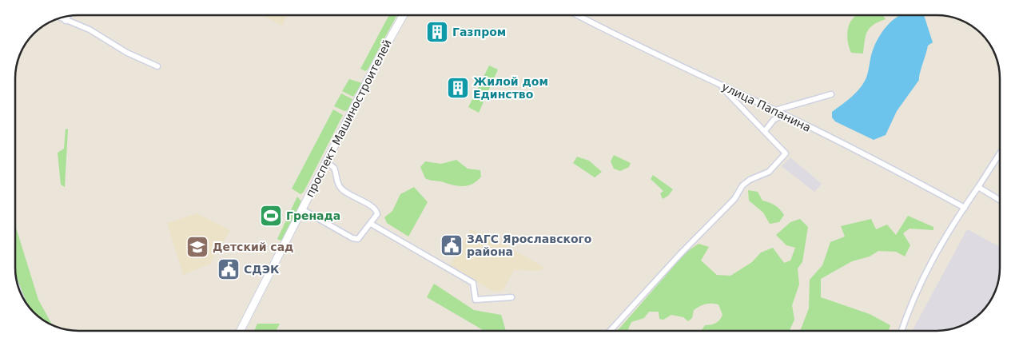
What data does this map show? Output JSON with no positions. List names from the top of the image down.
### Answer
{
  "streets": {
    "street": ["улица Папанина", "проспект Машиностроителей"]
  },
  "places": {
    "building": ["Газпром", "Жилой дом Единство"],
    "sports": ["Гренада"],
    "public building": ["ЗАГС Ярославского района", "СДЭК"],
    "school or university": ["Детский сад"]
  }
}
